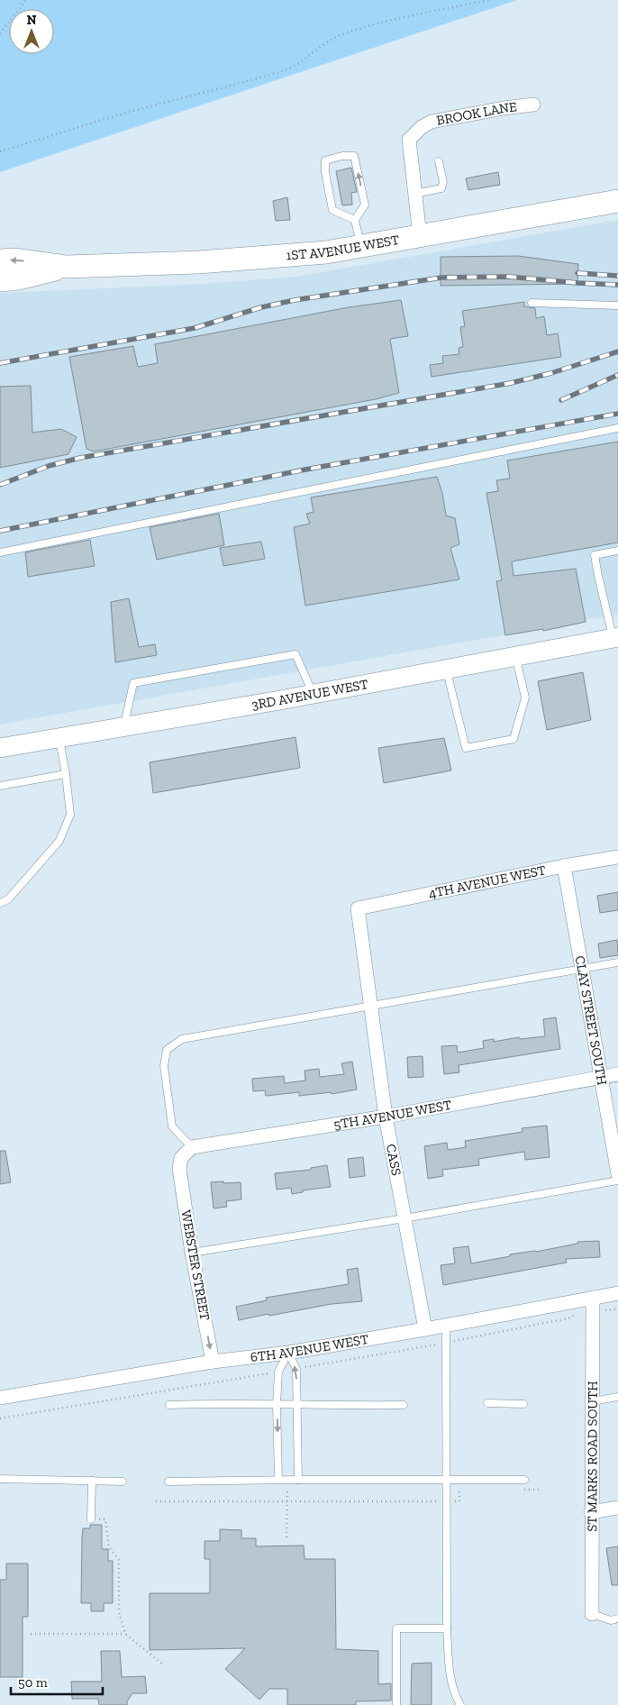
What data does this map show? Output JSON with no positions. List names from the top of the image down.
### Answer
{
  "streets": {
    "main road": ["1ST AVENUE WEST"],
    "street": [
      "BROOK LANE",
      "3RD AVENUE WEST",
      "4TH AVENUE WEST",
      "CLAY STREET SOUTH",
      "5TH AVENUE WEST",
      "CASS",
      "WEBSTER STREET",
      "6TH AVENUE WEST",
      "ST MARKS ROAD SOUTH"
    ]
  },
  "crossings": [
    ["4TH AVENUE WEST", "CLAY STREET SOUTH"],
    ["4TH AVENUE WEST", "CASS"],
    ["CLAY STREET SOUTH", "5TH AVENUE WEST"],
    ["5TH AVENUE WEST", "CASS"],
    ["5TH AVENUE WEST", "WEBSTER STREET"],
    ["CASS", "6TH AVENUE WEST"],
    ["WEBSTER STREET", "6TH AVENUE WEST"],
    ["6TH AVENUE WEST", "ST MARKS ROAD SOUTH"]
  ],
  "one_way": ["WEBSTER STREET"],
  "scale_bar": "50 m",
  "north": "top"
}
